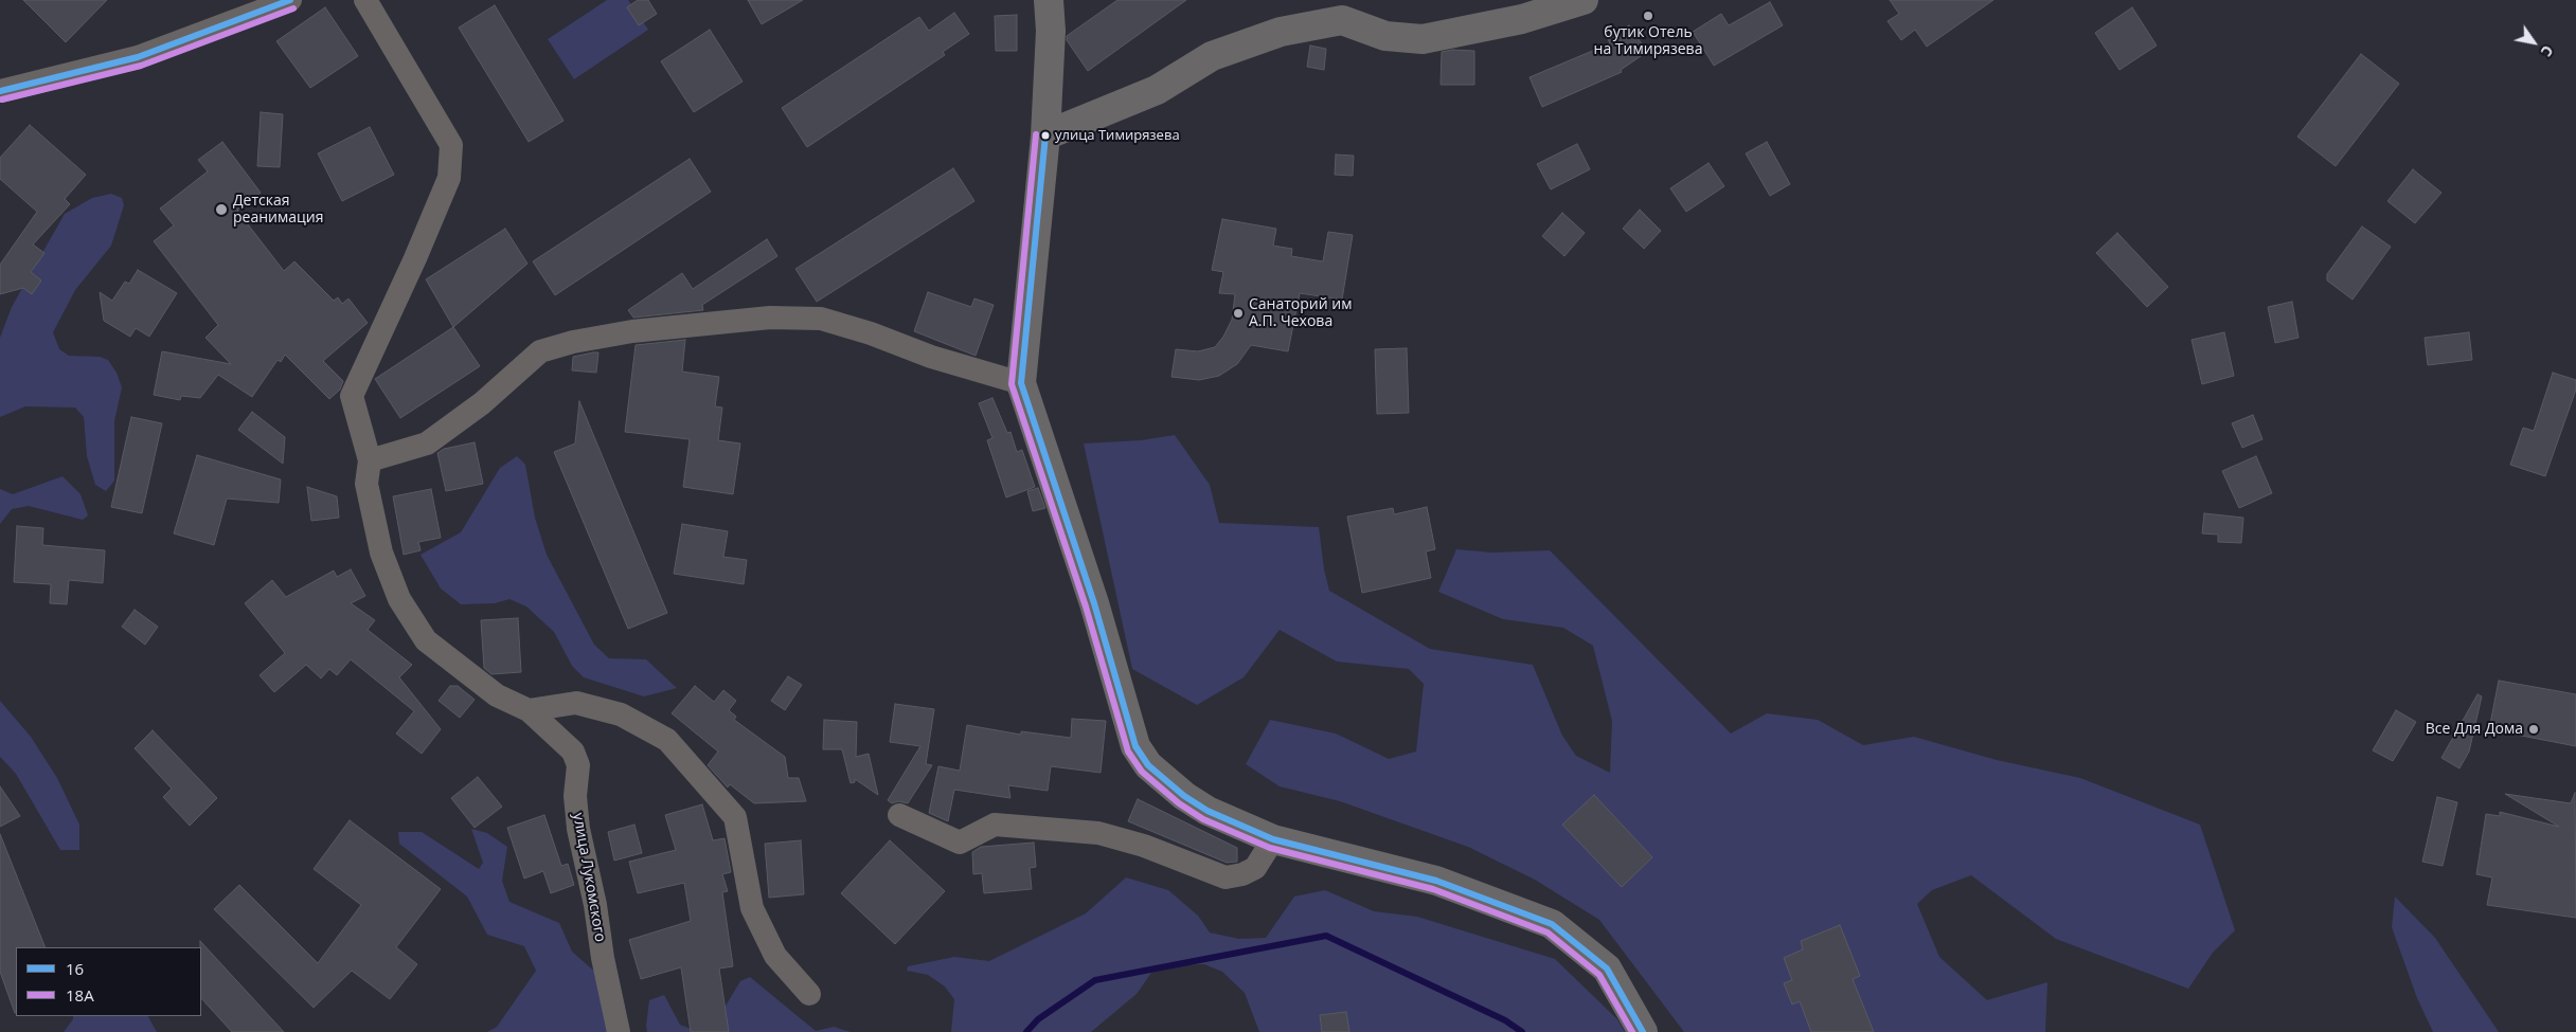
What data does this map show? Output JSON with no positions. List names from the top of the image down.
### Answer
{
  "streets": {
    "street": ["улица Лукомского"]
  },
  "places": [
    "бутик Отель на Тимирязева",
    "улица Тимирязева",
    "Детская реанимация",
    "Санаторий им А.П. Чехова",
    "Все Для Дома"
  ],
  "lines": ["transit line 16", "transit line 18А"],
  "legend": ["16", "18А"],
  "north": "bottom right"
}
